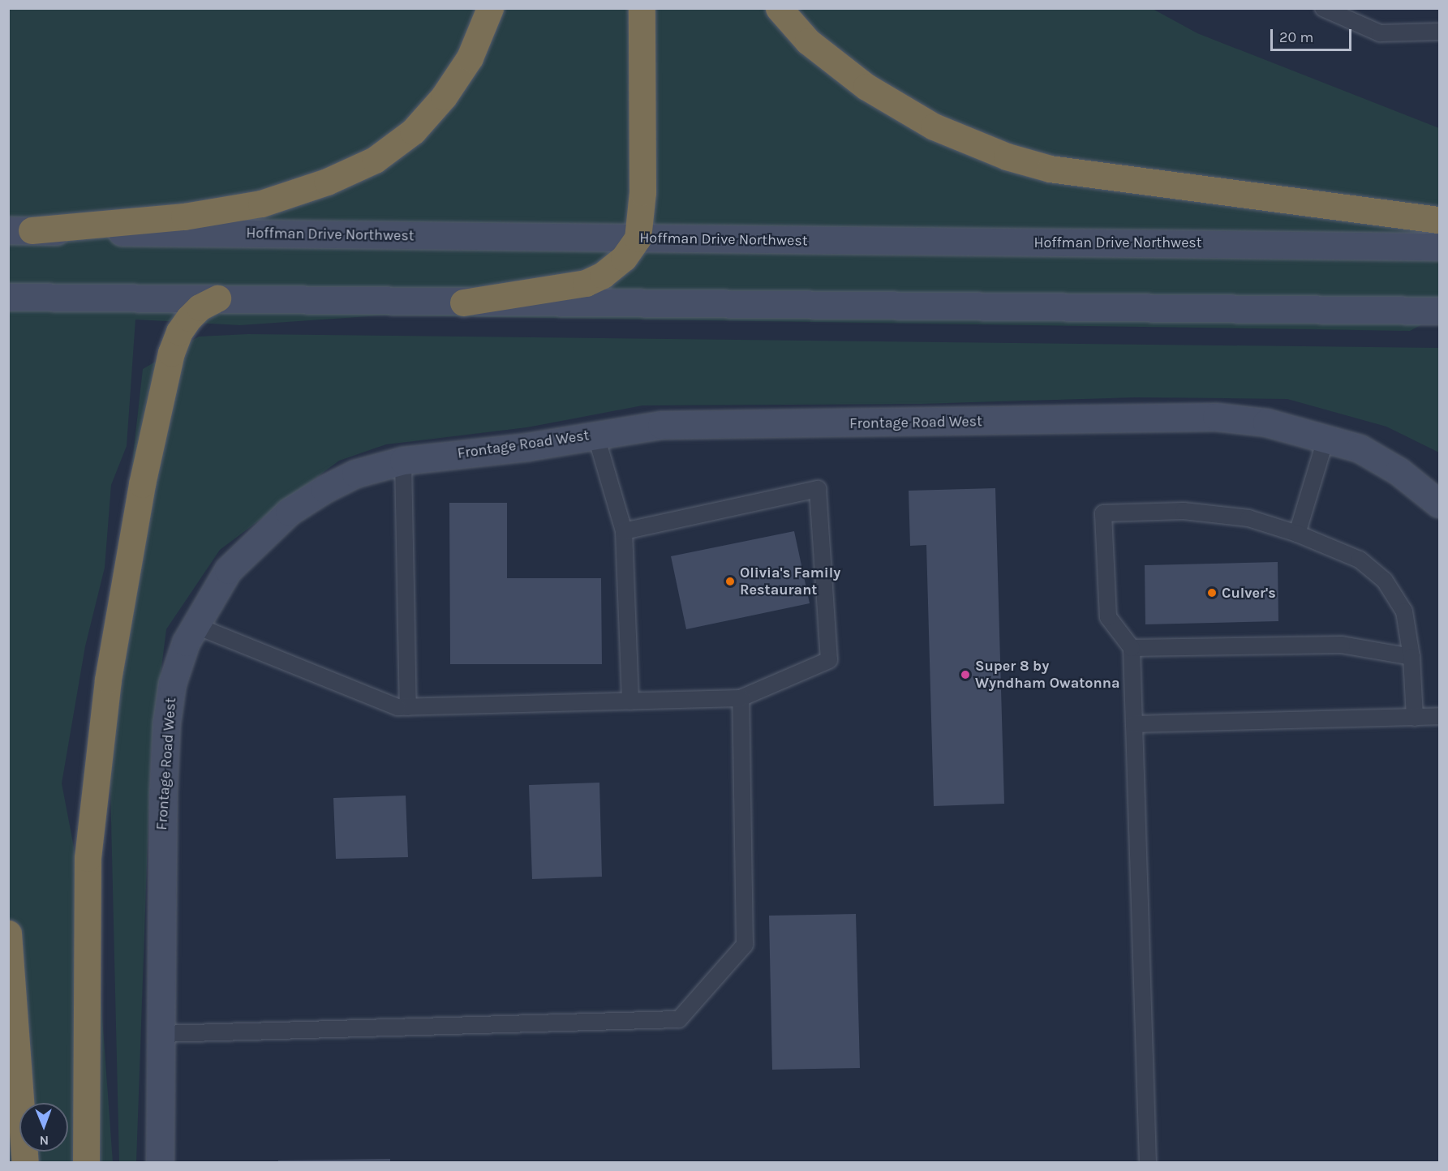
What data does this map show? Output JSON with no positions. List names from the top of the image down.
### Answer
{
  "streets": {
    "main road": ["Hoffman Drive Northwest", "Frontage Road West"]
  },
  "places": ["Olivia's Family Restaurant", "Culver's", "Super 8 by Wyndham Owatonna"],
  "scale_bar": "20 m",
  "north": "bottom"
}
